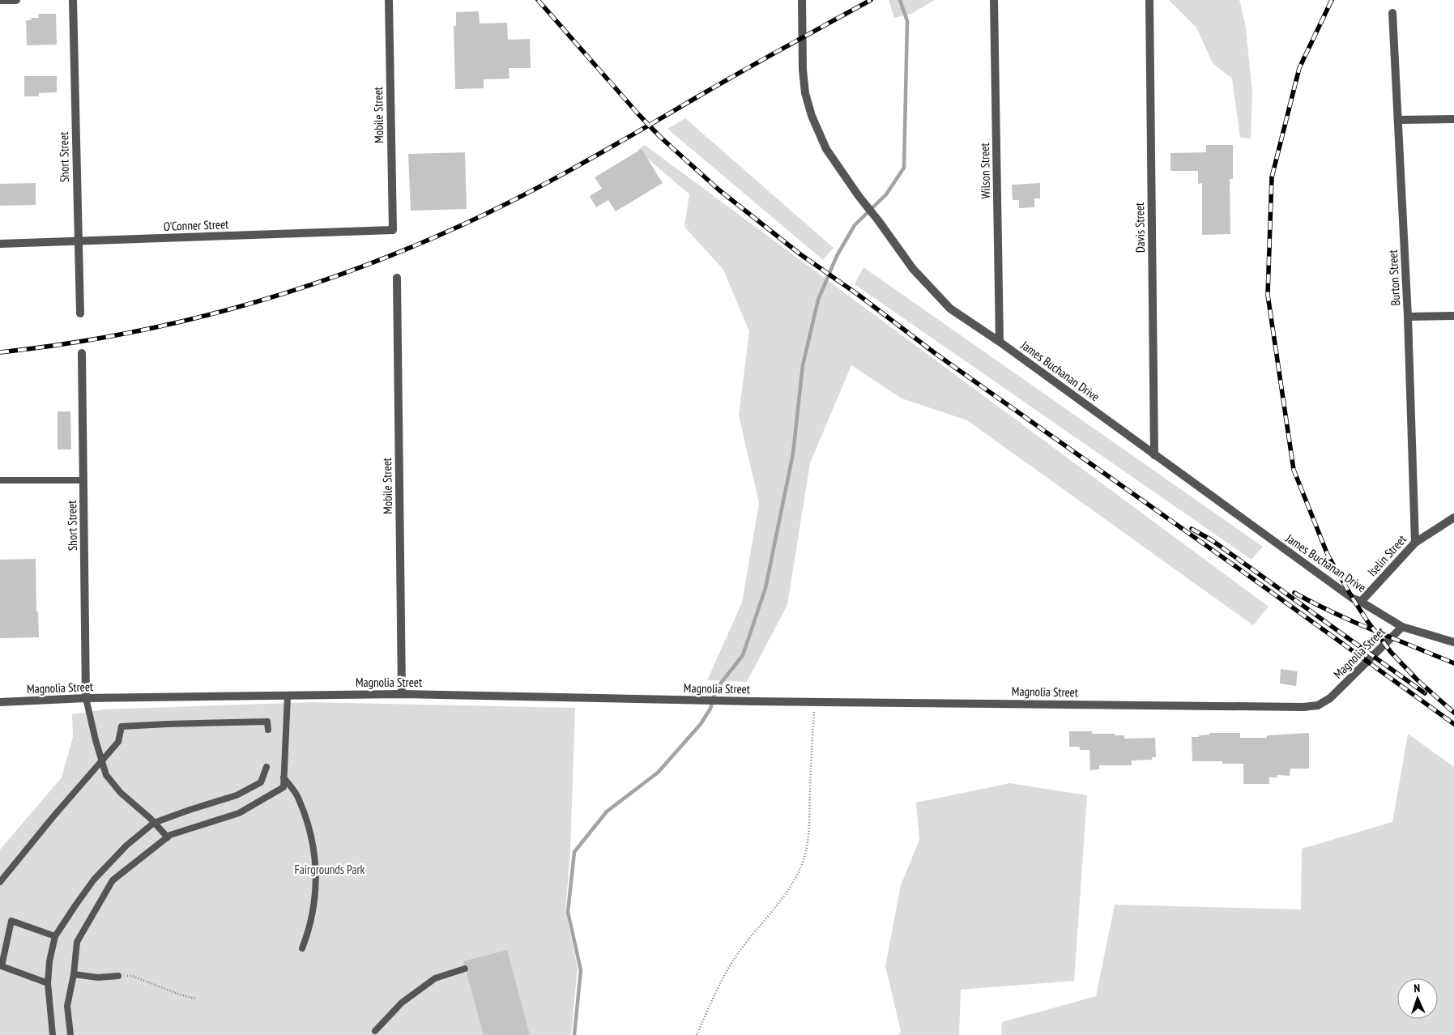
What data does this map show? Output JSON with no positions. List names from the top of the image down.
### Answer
{
  "streets": {
    "street": [
      "Mobile Street",
      "Short Street",
      "Wilson Street",
      "O'Conner Street",
      "Davis Street",
      "Burton Street",
      "James Buchanan Drive",
      "Iselin Street",
      "Magnolia Street"
    ]
  },
  "crossings": [
    ["Mobile Street", "O'Conner Street"],
    ["Mobile Street", "Magnolia Street"],
    ["Short Street", "O'Conner Street"],
    ["Short Street", "Magnolia Street"],
    ["Wilson Street", "James Buchanan Drive"],
    ["Davis Street", "James Buchanan Drive"],
    ["Burton Street", "Iselin Street"],
    ["James Buchanan Drive", "Iselin Street"],
    ["James Buchanan Drive", "Magnolia Street"]
  ],
  "parks": ["Fairgrounds Park"],
  "north": "top"
}
